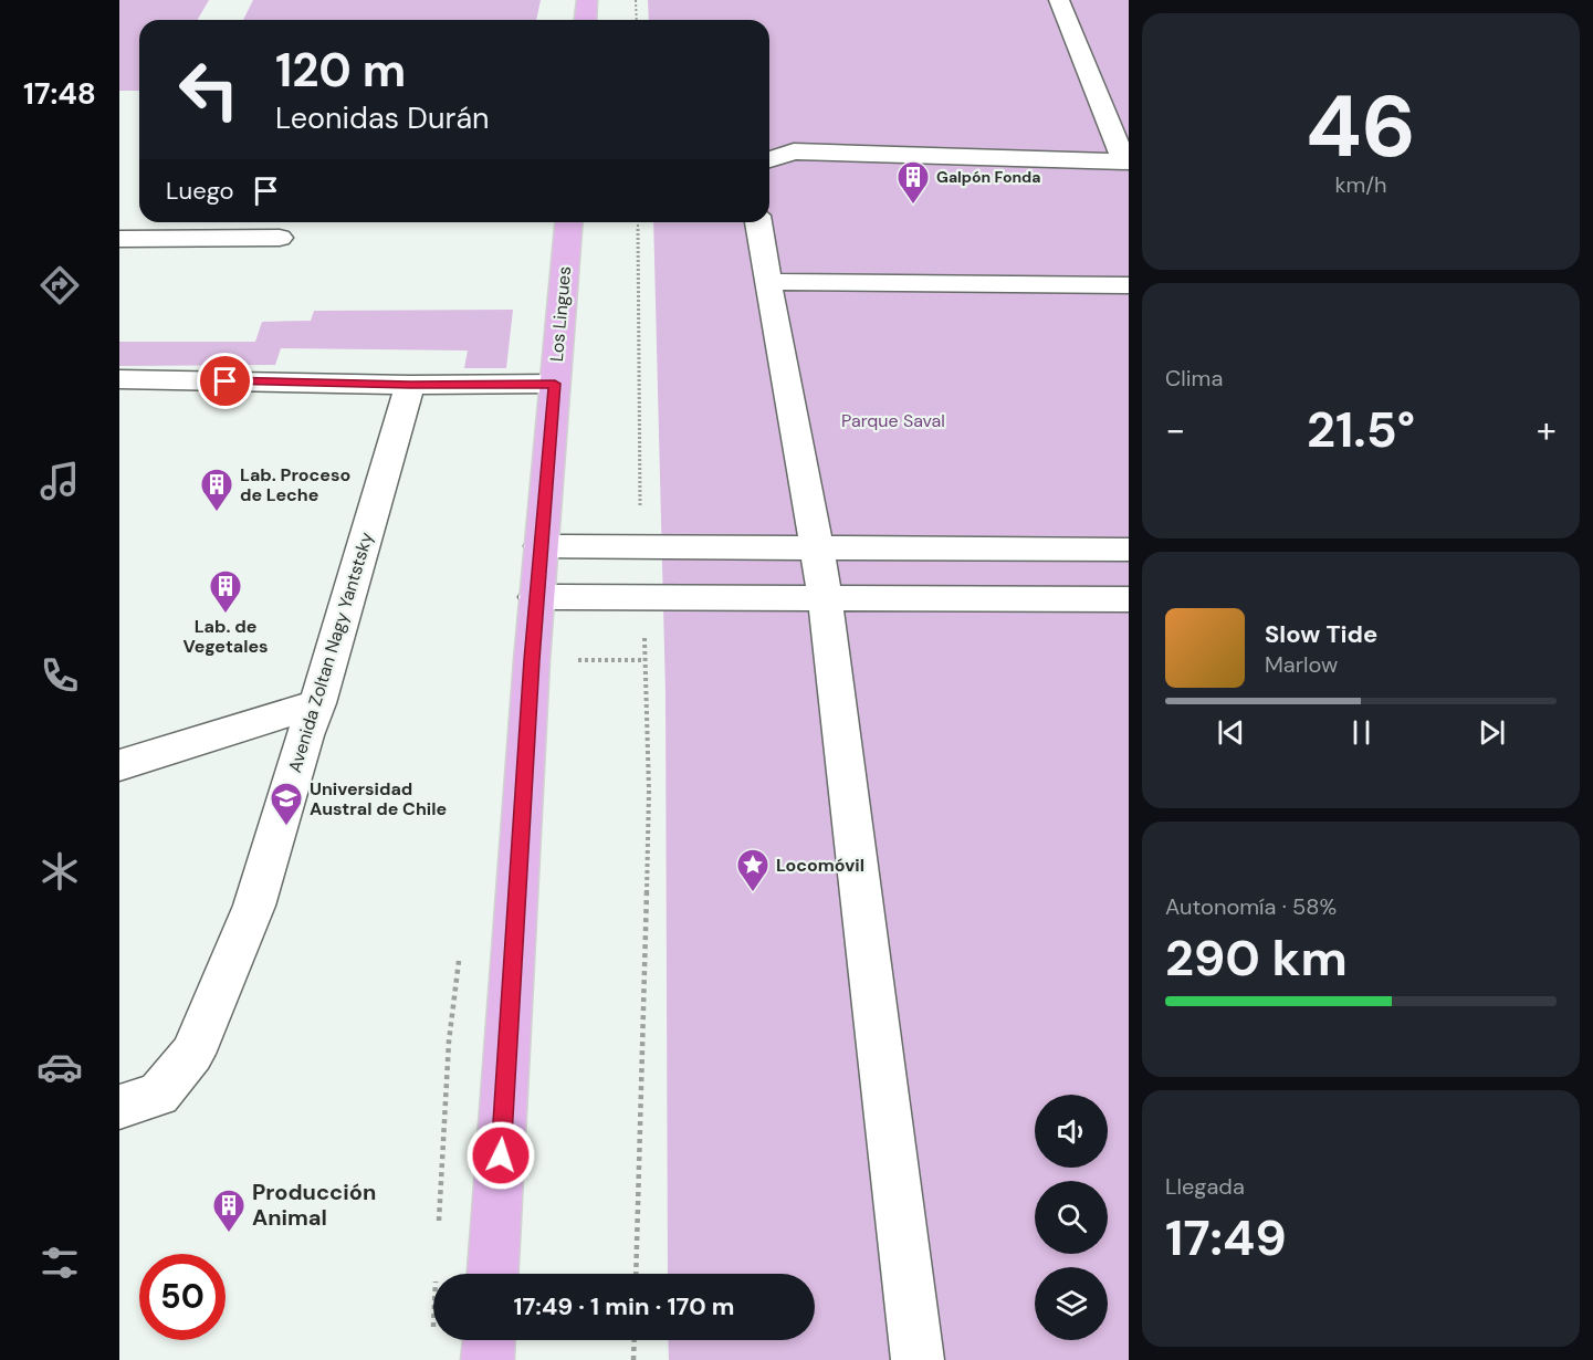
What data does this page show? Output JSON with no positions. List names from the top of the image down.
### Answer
{
  "streets": {
    "main road": ["Los Lingues"],
    "street": ["Avenida Zoltan Nagy Yantstsky"]
  },
  "parks": ["Parque Saval"],
  "places": {
    "building": [
      "Galpón Fonda",
      "Lab. Proceso de Leche",
      "Lab. de Vegetales",
      "Producción Animal"
    ],
    "school or university": ["Universidad Austral de Chile"],
    "place": ["Locomóvil"]
  },
  "page": {
    "tabs": "17:48",
    "tile": [
      ["46", "km/h"],
      "Clima",
      ["Autonomía · 58%", "290 km"],
      ["Llegada", "17:49"]
    ],
    "turn": ["120 m", "Leonidas Durán"],
    "then": "Luego",
    "heat": ["−", "21.5°", "+"],
    "song": ["Slow Tide", "Marlow"],
    "limit": "50",
    "trip": "17:49 · 1 min · 170 m"
  }
}
